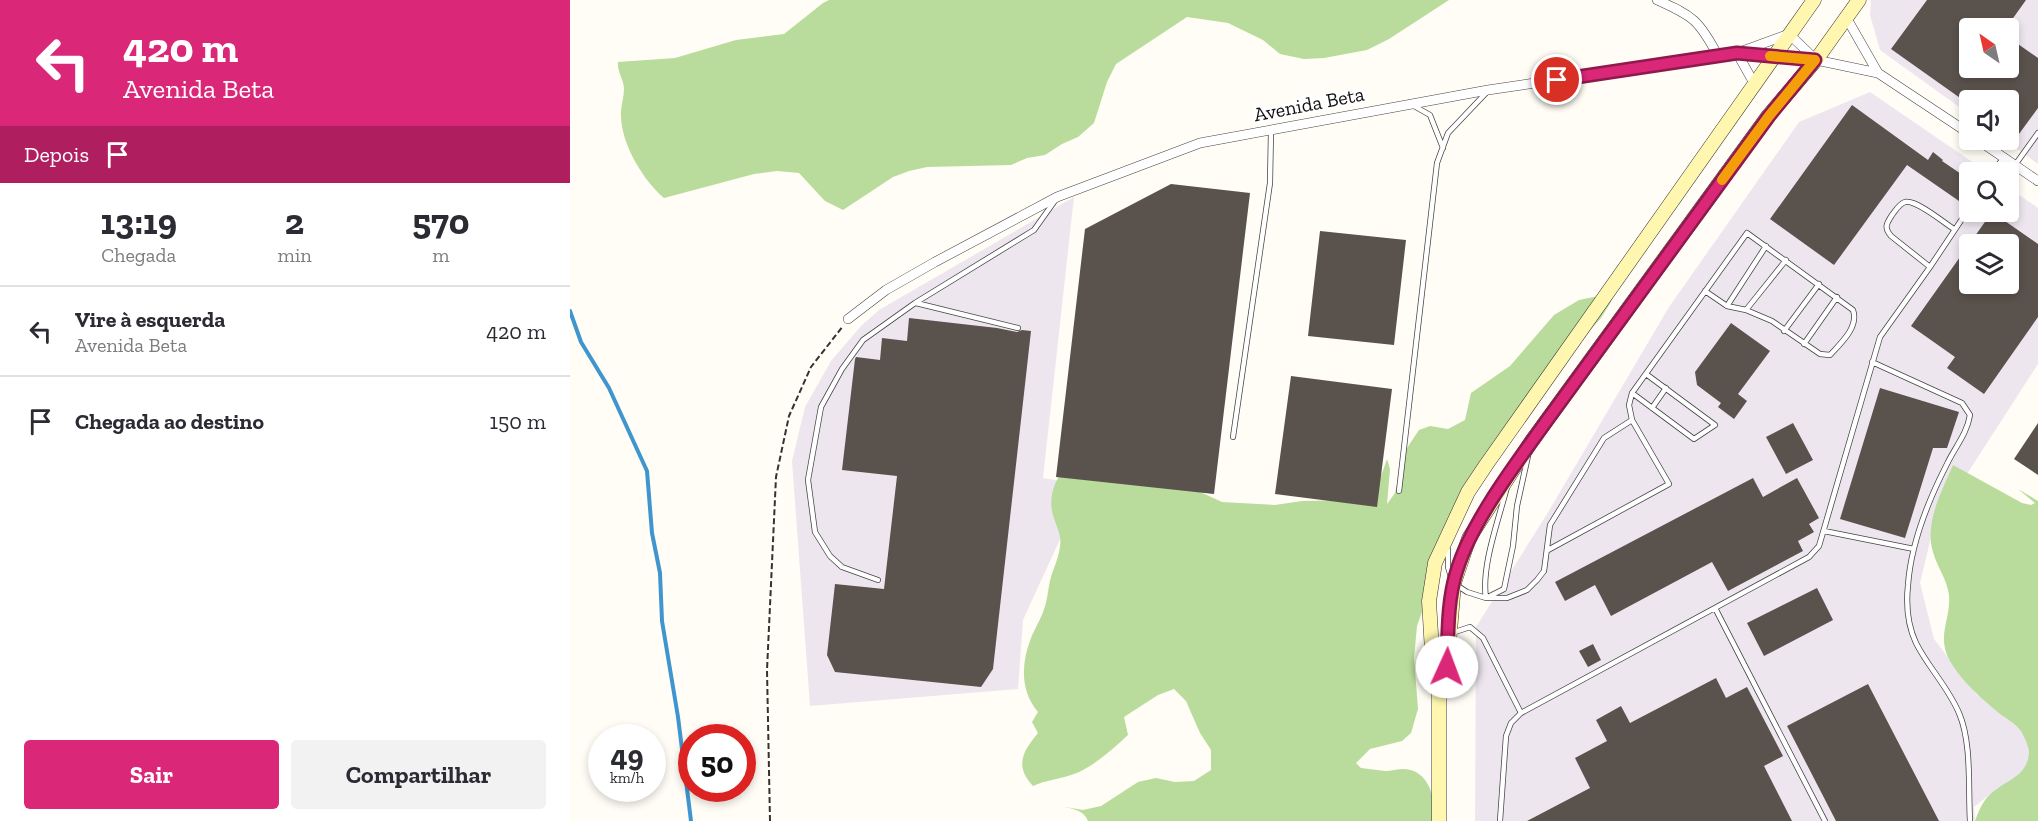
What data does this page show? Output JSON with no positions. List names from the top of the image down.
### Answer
{
  "streets": {
    "street": ["Avenida Beta"]
  },
  "north": "top left",
  "page": {
    "turn": ["420 m", "Avenida Beta"],
    "then": "Depois",
    "eta": [
      "13:19",
      "Chegada",
      "2",
      "min",
      "570",
      "m"
    ],
    "list": [
      {
        "name": "Vire à esquerda",
        "note": "Avenida Beta",
        "value": "420 m"
      },
      {
        "name": "Chegada ao destino",
        "value": "150 m"
      }
    ],
    "speed": "49 km/h",
    "limit": "50",
    "buttons": ["Sair", "Compartilhar"]
  }
}
